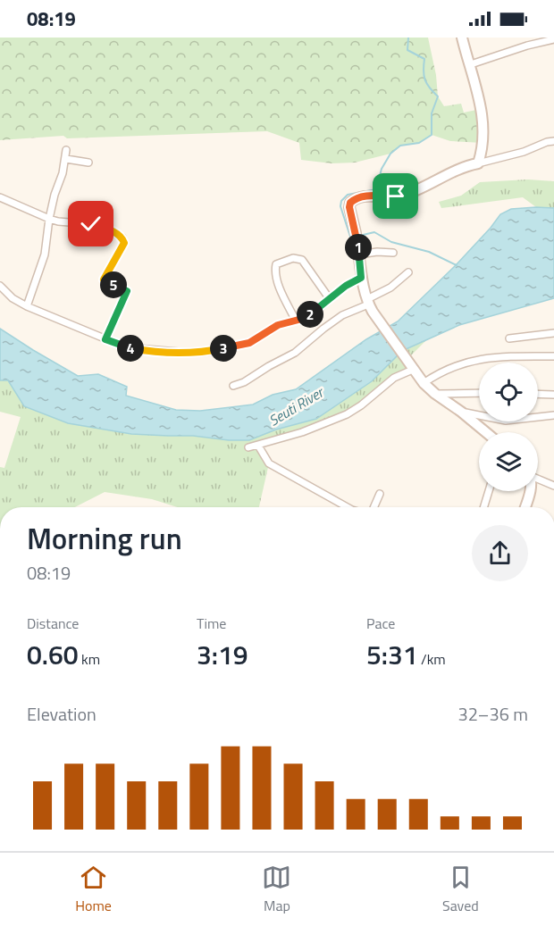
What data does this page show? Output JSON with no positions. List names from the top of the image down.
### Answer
{
  "water": ["Seuti River"],
  "page": {
    "status": "08:19",
    "pins": [
      "1",
      "5",
      "2",
      "3",
      "4"
    ],
    "heading": ["Morning run", "08:19"],
    "stats": [
      ["Distance", "0.60 km"],
      ["Time", "3:19"],
      ["Pace", "5:31 /km"]
    ],
    "chart": ["Elevation", "32–36 m"],
    "tabs": ["Home", "Map", "Saved"]
  }
}
